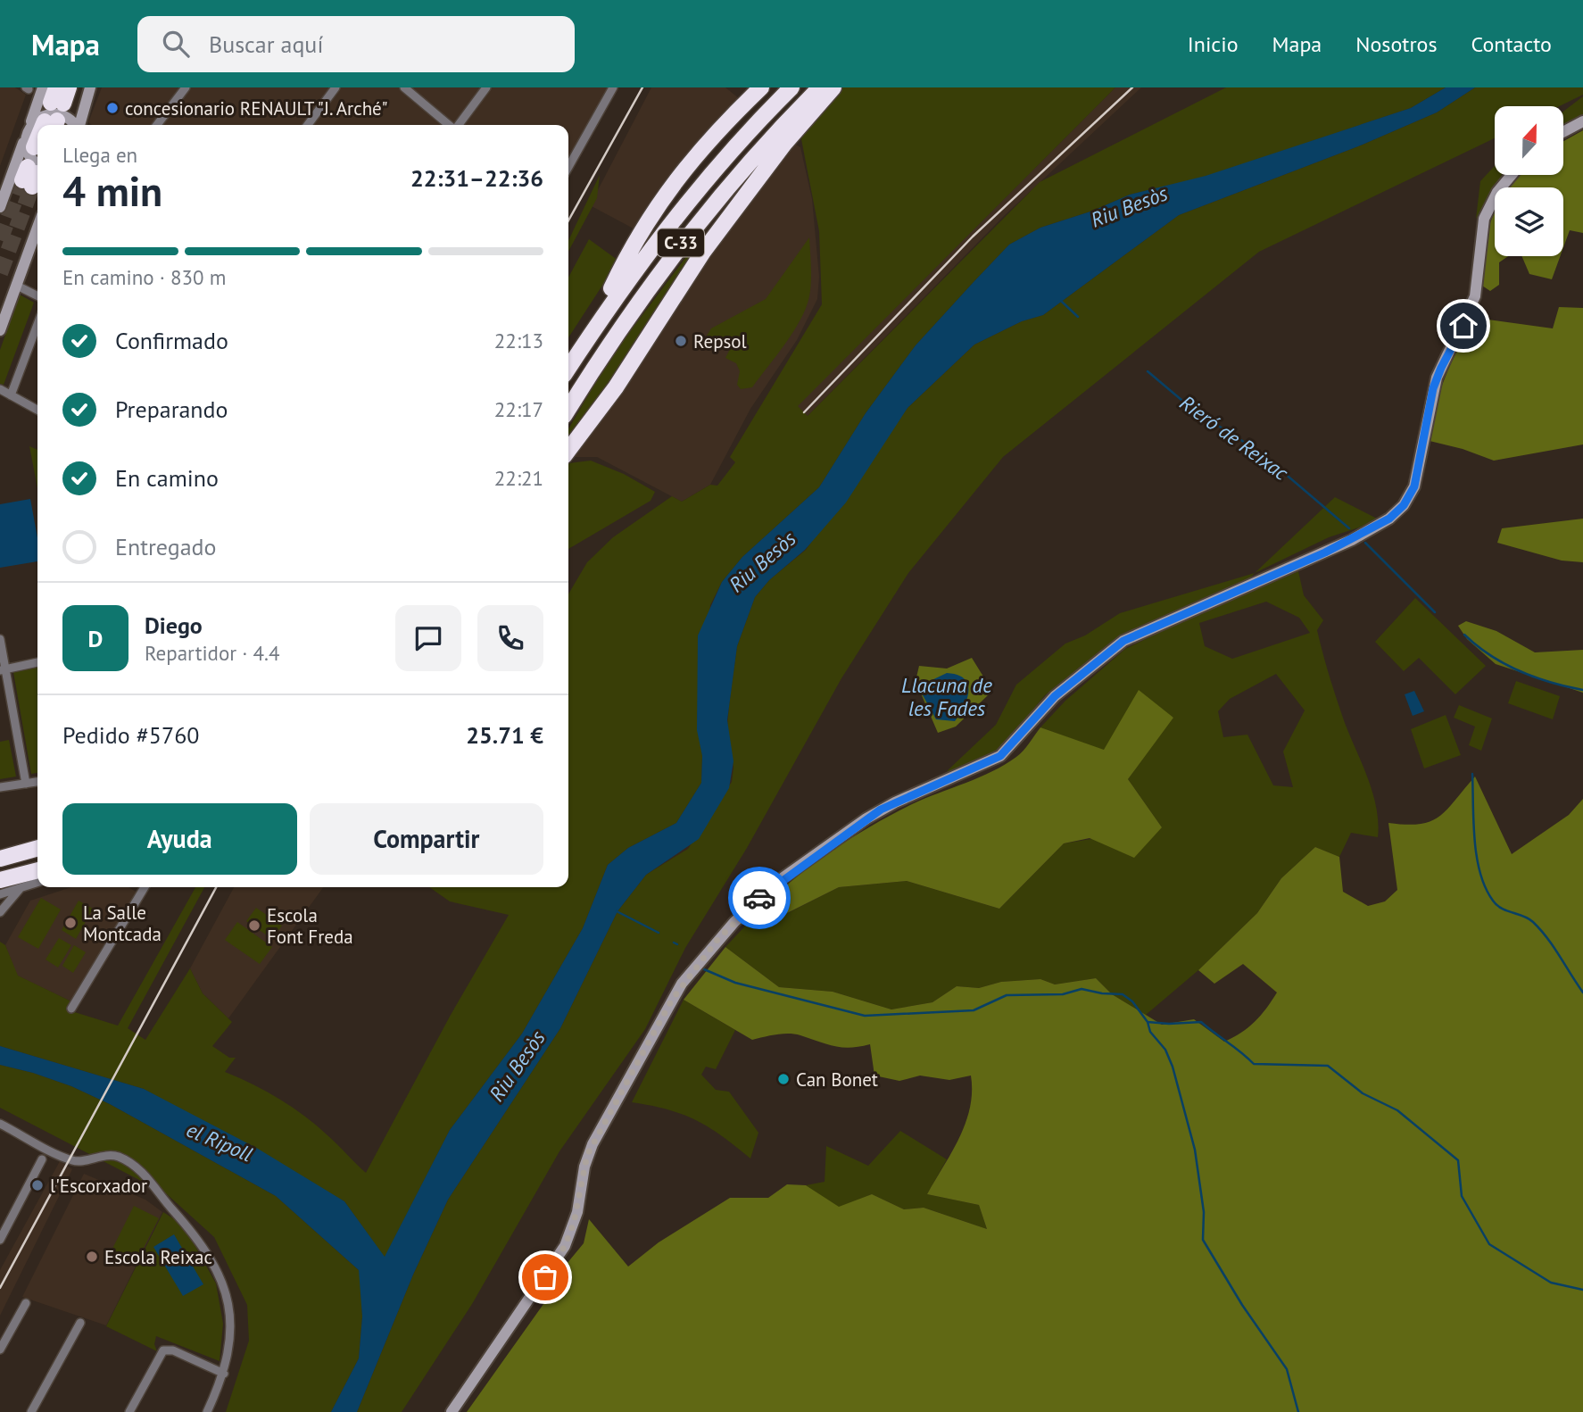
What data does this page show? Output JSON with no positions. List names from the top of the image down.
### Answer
{
  "streets": {
    "highway": ["C-33"]
  },
  "water": [
    "Riu Besòs",
    "Rieró de Reixac",
    "Llacuna de les Fades",
    "el Ripoll"
  ],
  "places": [
    "concesionario RENAULT \"J. Arché\"",
    "Repsol",
    "La Salle Montcada",
    "Escola Font Freda",
    "Can Bonet",
    "l'Escorxador",
    "Escola Reixac"
  ],
  "north": "top",
  "page": {
    "header": "Mapa",
    "search": "Buscar aquí",
    "nav": [
      "Inicio",
      "Mapa",
      "Nosotros",
      "Contacto"
    ],
    "heading": ["4 min", "Llega en", "22:31–22:36"],
    "panel": [
      "Diego",
      "Repartidor · 4.4",
      "Pedido #5760",
      "25.71 €"
    ],
    "bar": "En camino · 830 m",
    "list": [
      ["Confirmado", "22:13"],
      ["Preparando", "22:17"],
      ["En camino", "22:21"],
      "Entregado"
    ],
    "round": "D",
    "buttons": ["Ayuda", "Compartir"]
  }
}
